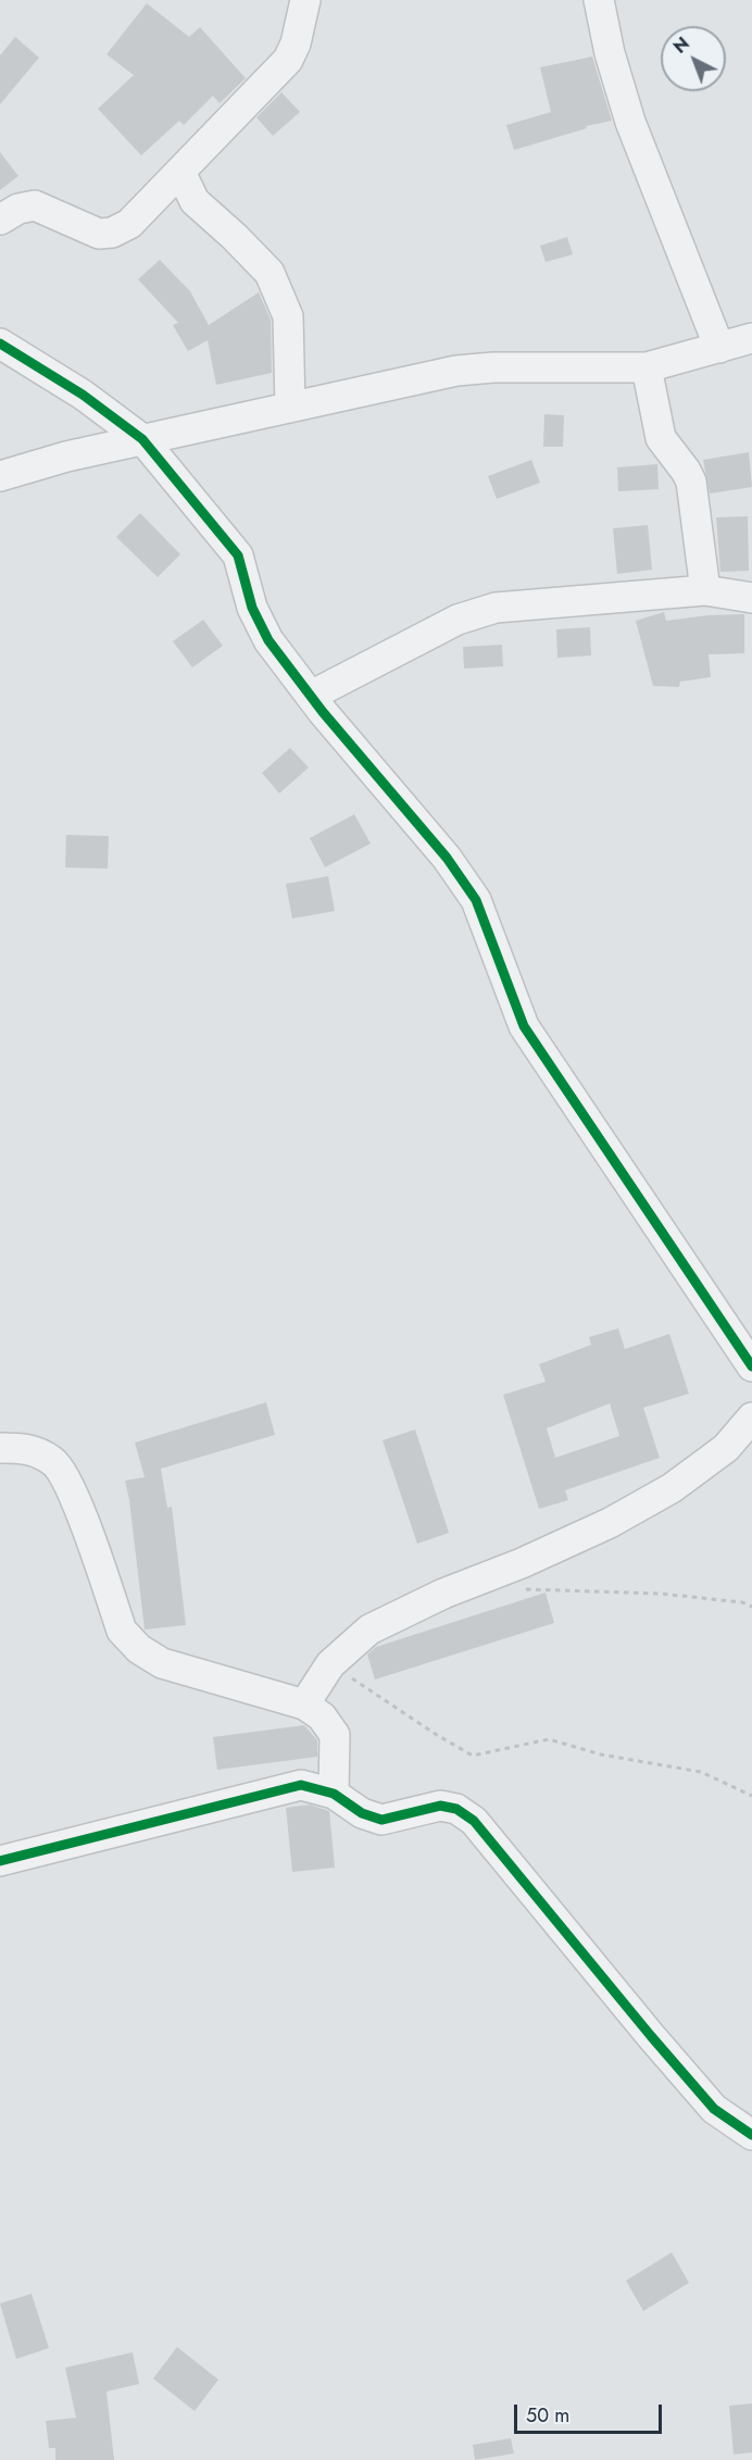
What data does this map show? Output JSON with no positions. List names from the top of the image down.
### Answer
{
  "scale_bar": "50 m",
  "north": "top left"
}
